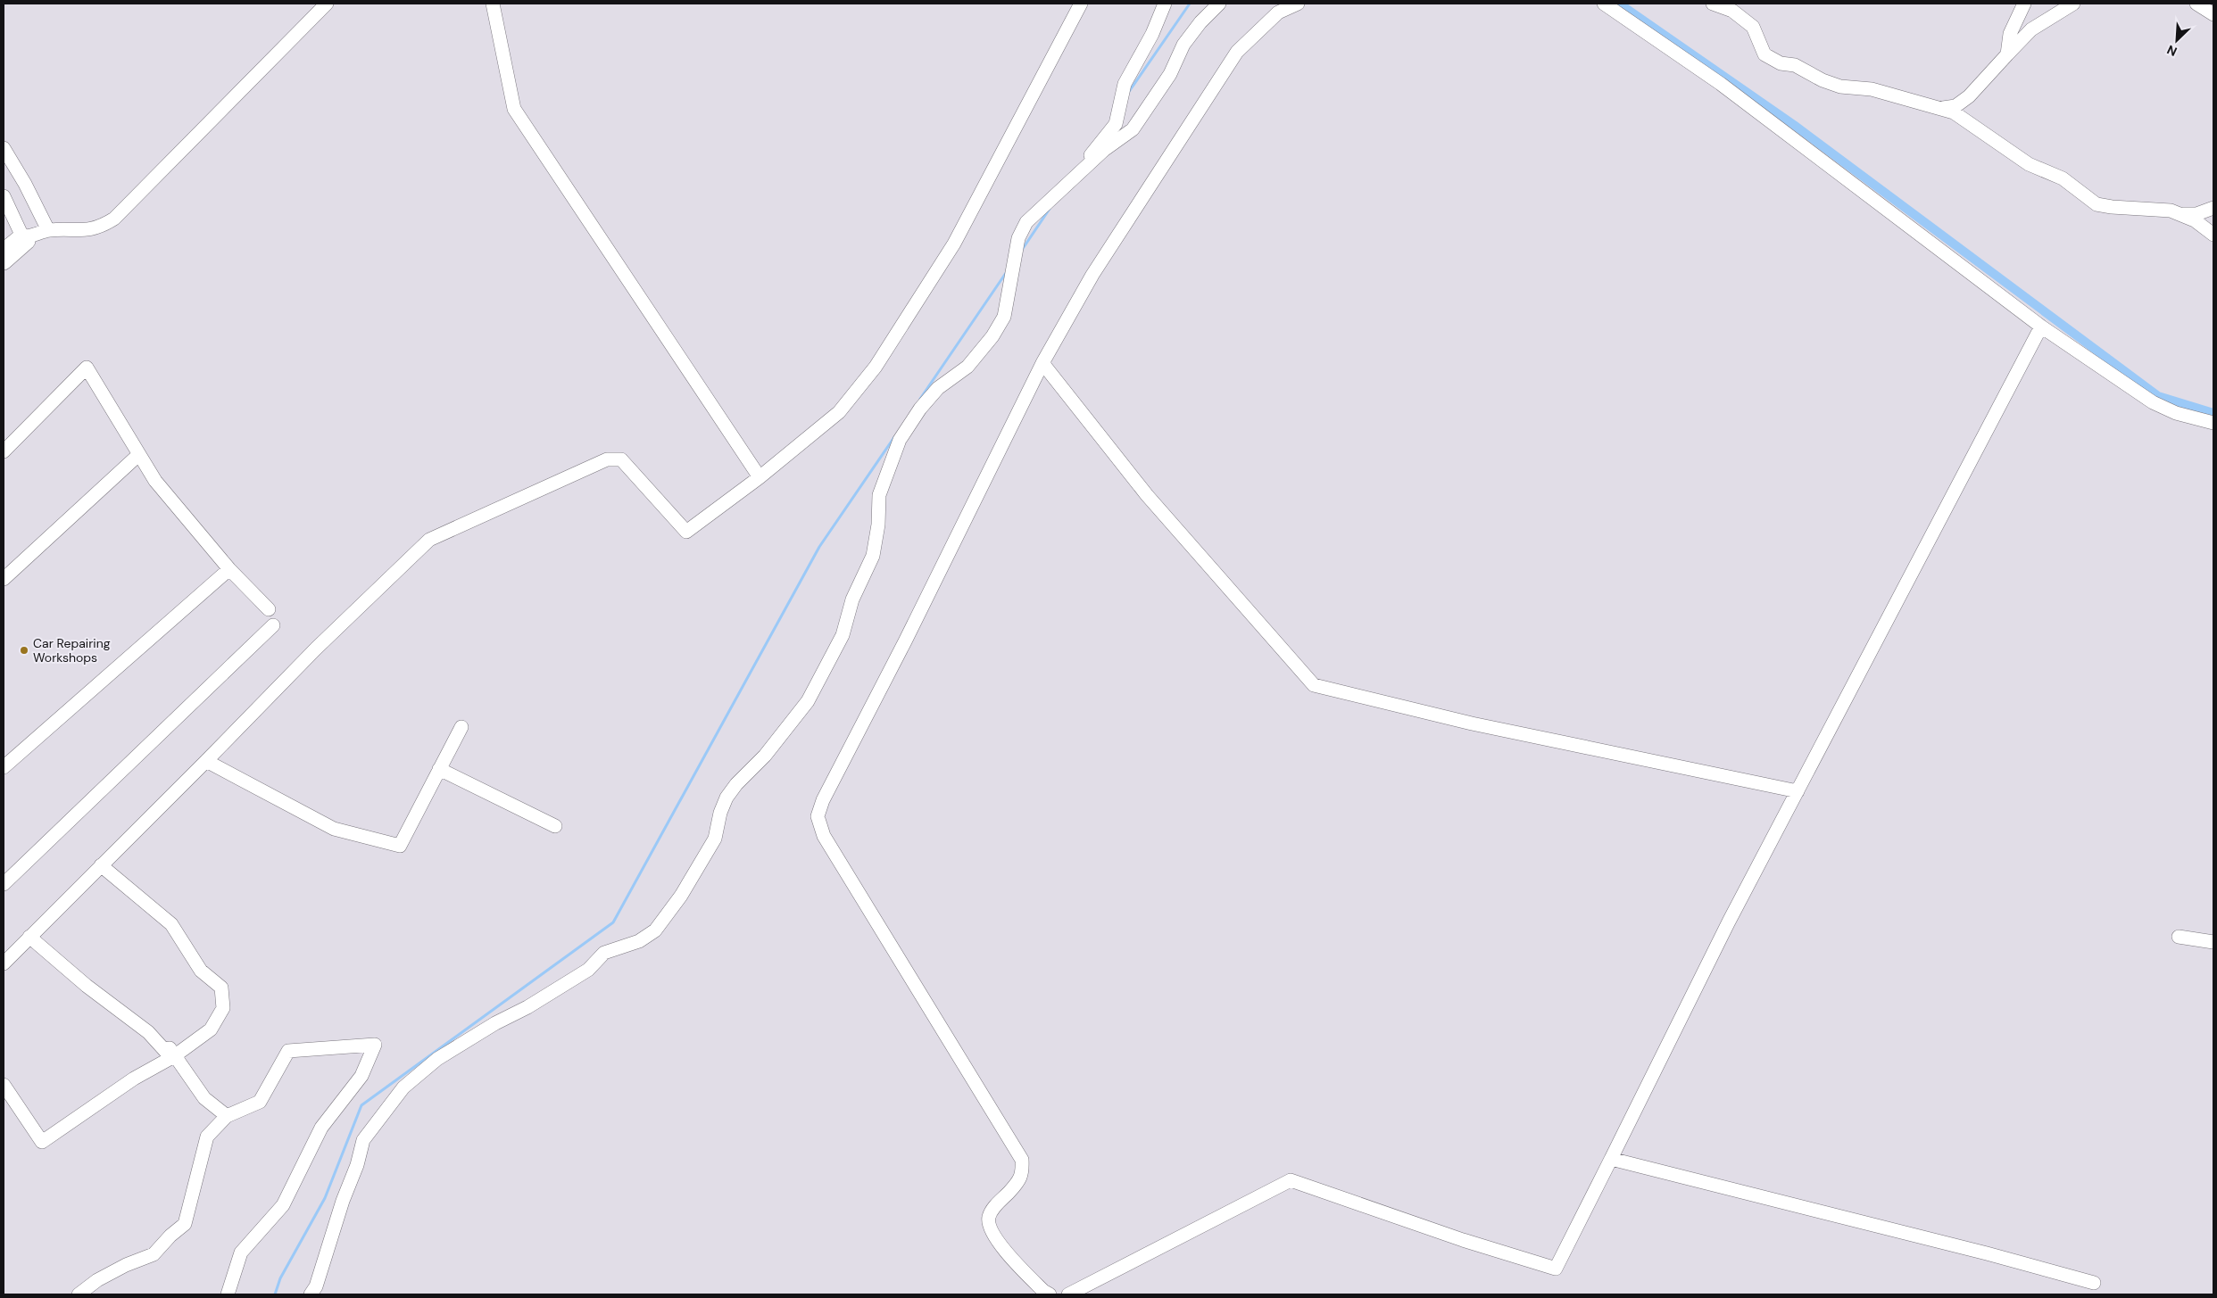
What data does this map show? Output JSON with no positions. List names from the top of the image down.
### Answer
{
  "places": ["Car Repairing Workshops"],
  "north": "bottom left"
}
